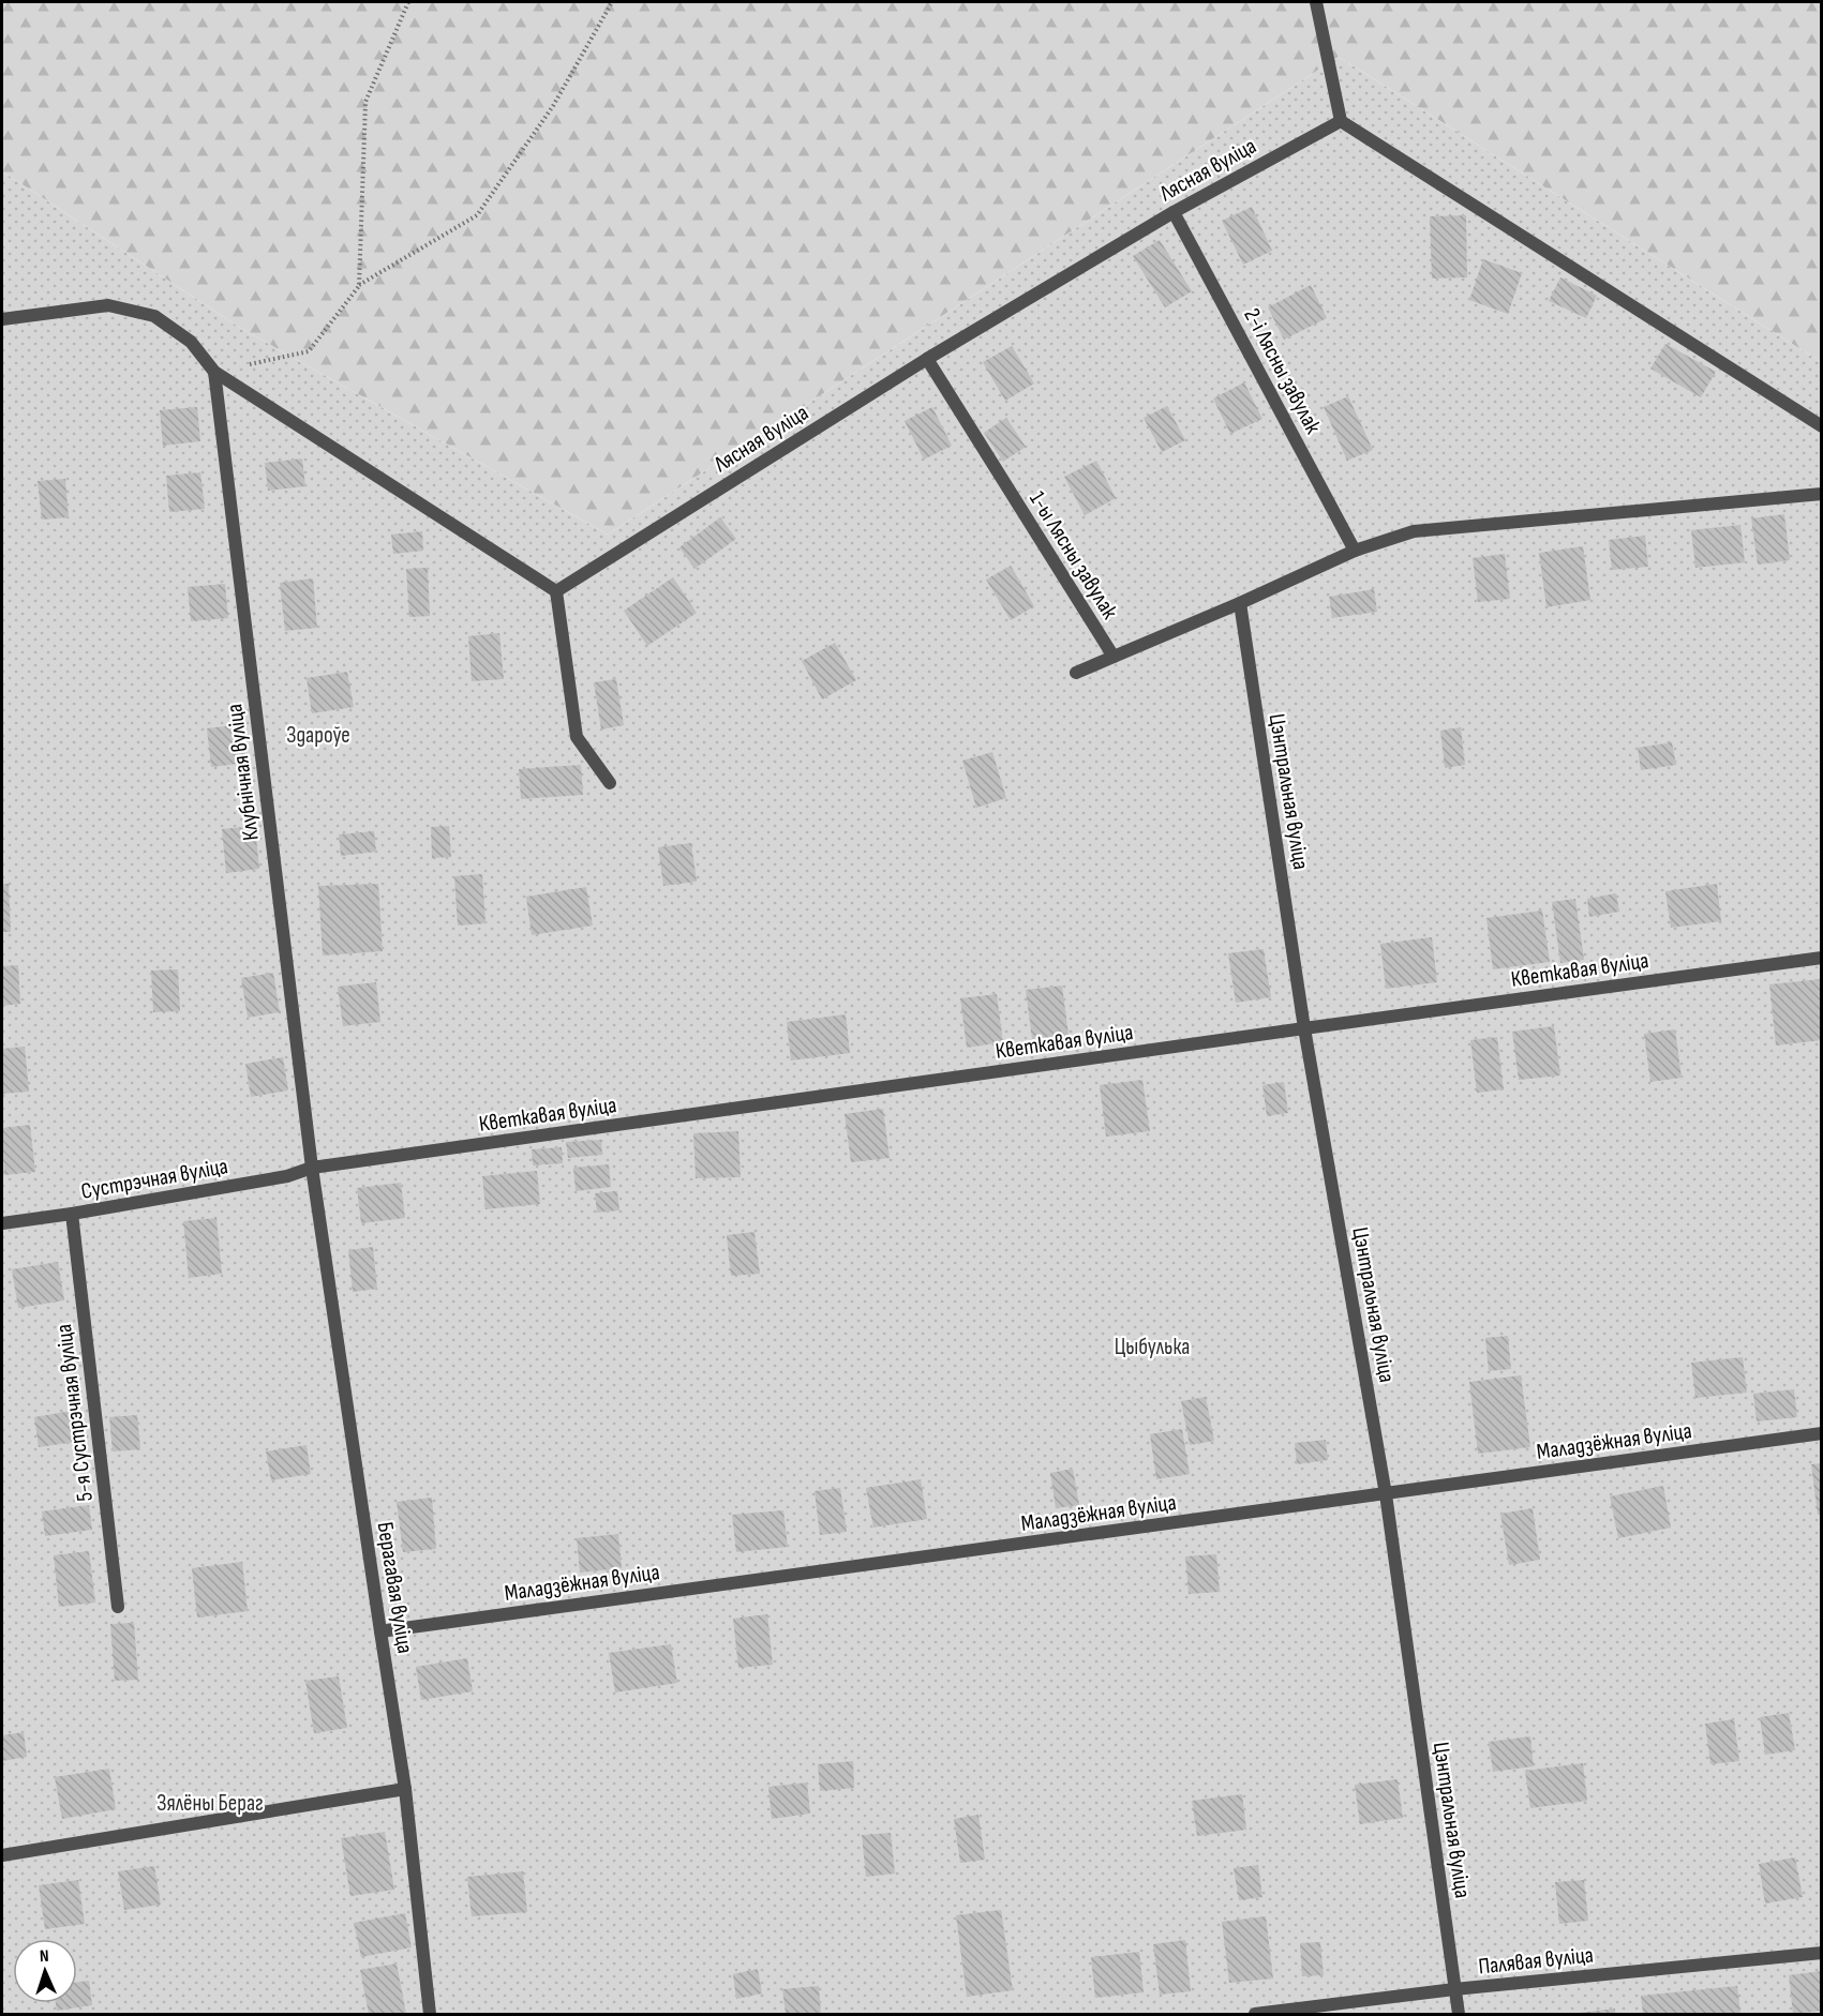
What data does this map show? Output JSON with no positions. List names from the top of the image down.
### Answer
{
  "streets": {
    "lane": [
      "Лясная вуліца",
      "2-і Лясны завулак",
      "1-ы Лясны завулак",
      "Клубнічная вуліца",
      "Цэнтральная вуліца",
      "Кветкавая вуліца",
      "Сустрэчная вуліца",
      "5-я Сустрэчная вуліца",
      "Маладзёжная вуліца",
      "Берагавая вуліца",
      "Палявая вуліца"
    ]
  },
  "crossings": [
    ["Лясная вуліца", "2-і Лясны завулак"],
    ["Лясная вуліца", "1-ы Лясны завулак"],
    ["Клубнічная вуліца", "Кветкавая вуліца"],
    ["Клубнічная вуліца", "Сустрэчная вуліца"],
    ["Клубнічная вуліца", "Берагавая вуліца"],
    ["Цэнтральная вуліца", "Кветкавая вуліца"],
    ["Цэнтральная вуліца", "Маладзёжная вуліца"],
    ["Цэнтральная вуліца", "Палявая вуліца"],
    ["Кветкавая вуліца", "Сустрэчная вуліца"],
    ["Кветкавая вуліца", "Берагавая вуліца"],
    ["Сустрэчная вуліца", "5-я Сустрэчная вуліца"],
    ["Сустрэчная вуліца", "Берагавая вуліца"],
    ["Маладзёжная вуліца", "Берагавая вуліца"]
  ],
  "parks": ["Здароўе", "Цыбулька", "Зялёны Бераг"],
  "north": "top"
}
